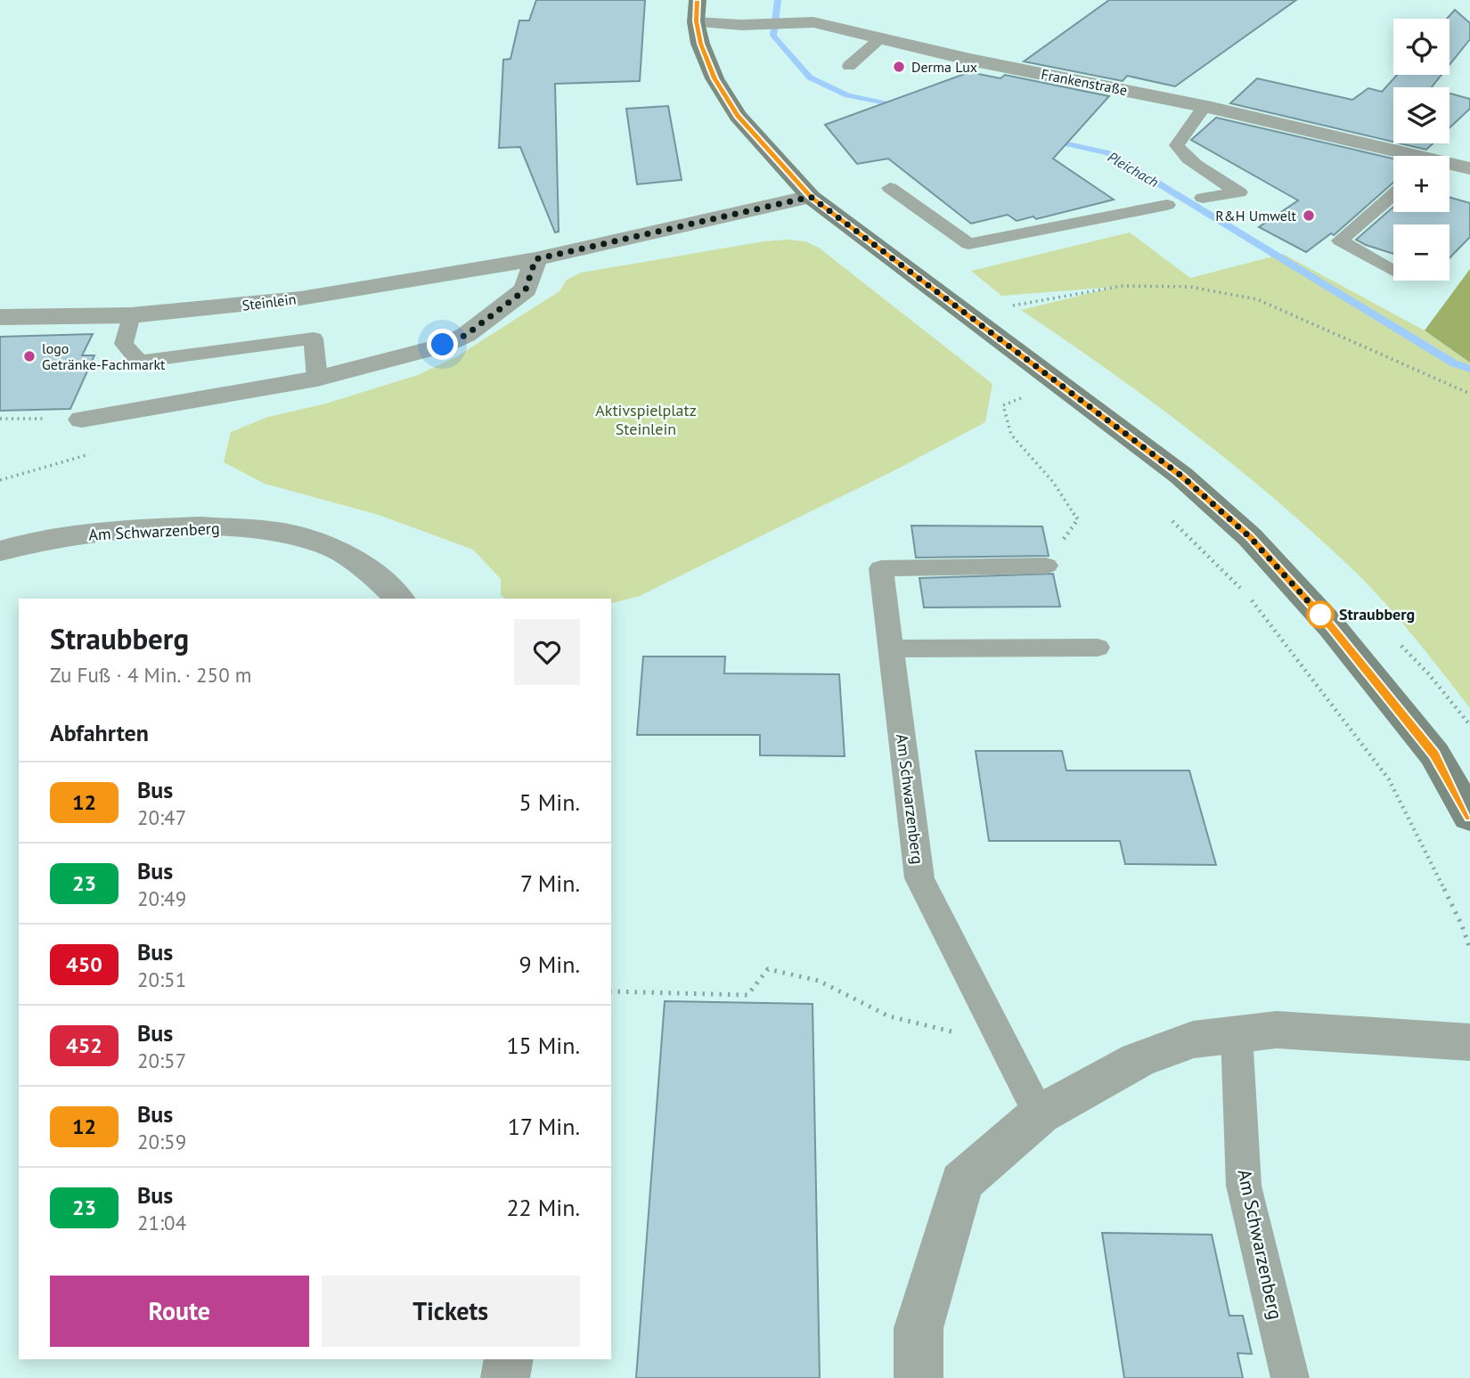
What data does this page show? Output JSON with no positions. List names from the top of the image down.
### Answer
{
  "streets": {
    "street": ["Frankenstraße", "Steinlein", "Am Schwarzenberg"]
  },
  "water": ["Pleichach"],
  "parks": ["Aktivspielplatz Steinlein"],
  "places": [
    "Derma Lux",
    "R&H Umwelt",
    "logo Getränke-Fachmarkt",
    "Straubberg"
  ],
  "lines": ["bus line 12"],
  "page": {
    "map_buttons": ["+", "−"],
    "heading": [
      ["Straubberg", "Zu Fuß · 4 Min. · 250 m"],
      "Abfahrten"
    ],
    "list": [
      {
        "mark": "12",
        "name": "Bus",
        "note": "20:47",
        "value": "5 Min."
      },
      {
        "mark": "23",
        "name": "Bus",
        "note": "20:49",
        "value": "7 Min."
      },
      {
        "mark": "450",
        "name": "Bus",
        "note": "20:51",
        "value": "9 Min."
      },
      {
        "mark": "452",
        "name": "Bus",
        "note": "20:57",
        "value": "15 Min."
      },
      {
        "mark": "12",
        "name": "Bus",
        "note": "20:59",
        "value": "17 Min."
      },
      {
        "mark": "23",
        "name": "Bus",
        "note": "21:04",
        "value": "22 Min."
      }
    ],
    "buttons": ["Route", "Tickets"]
  }
}
